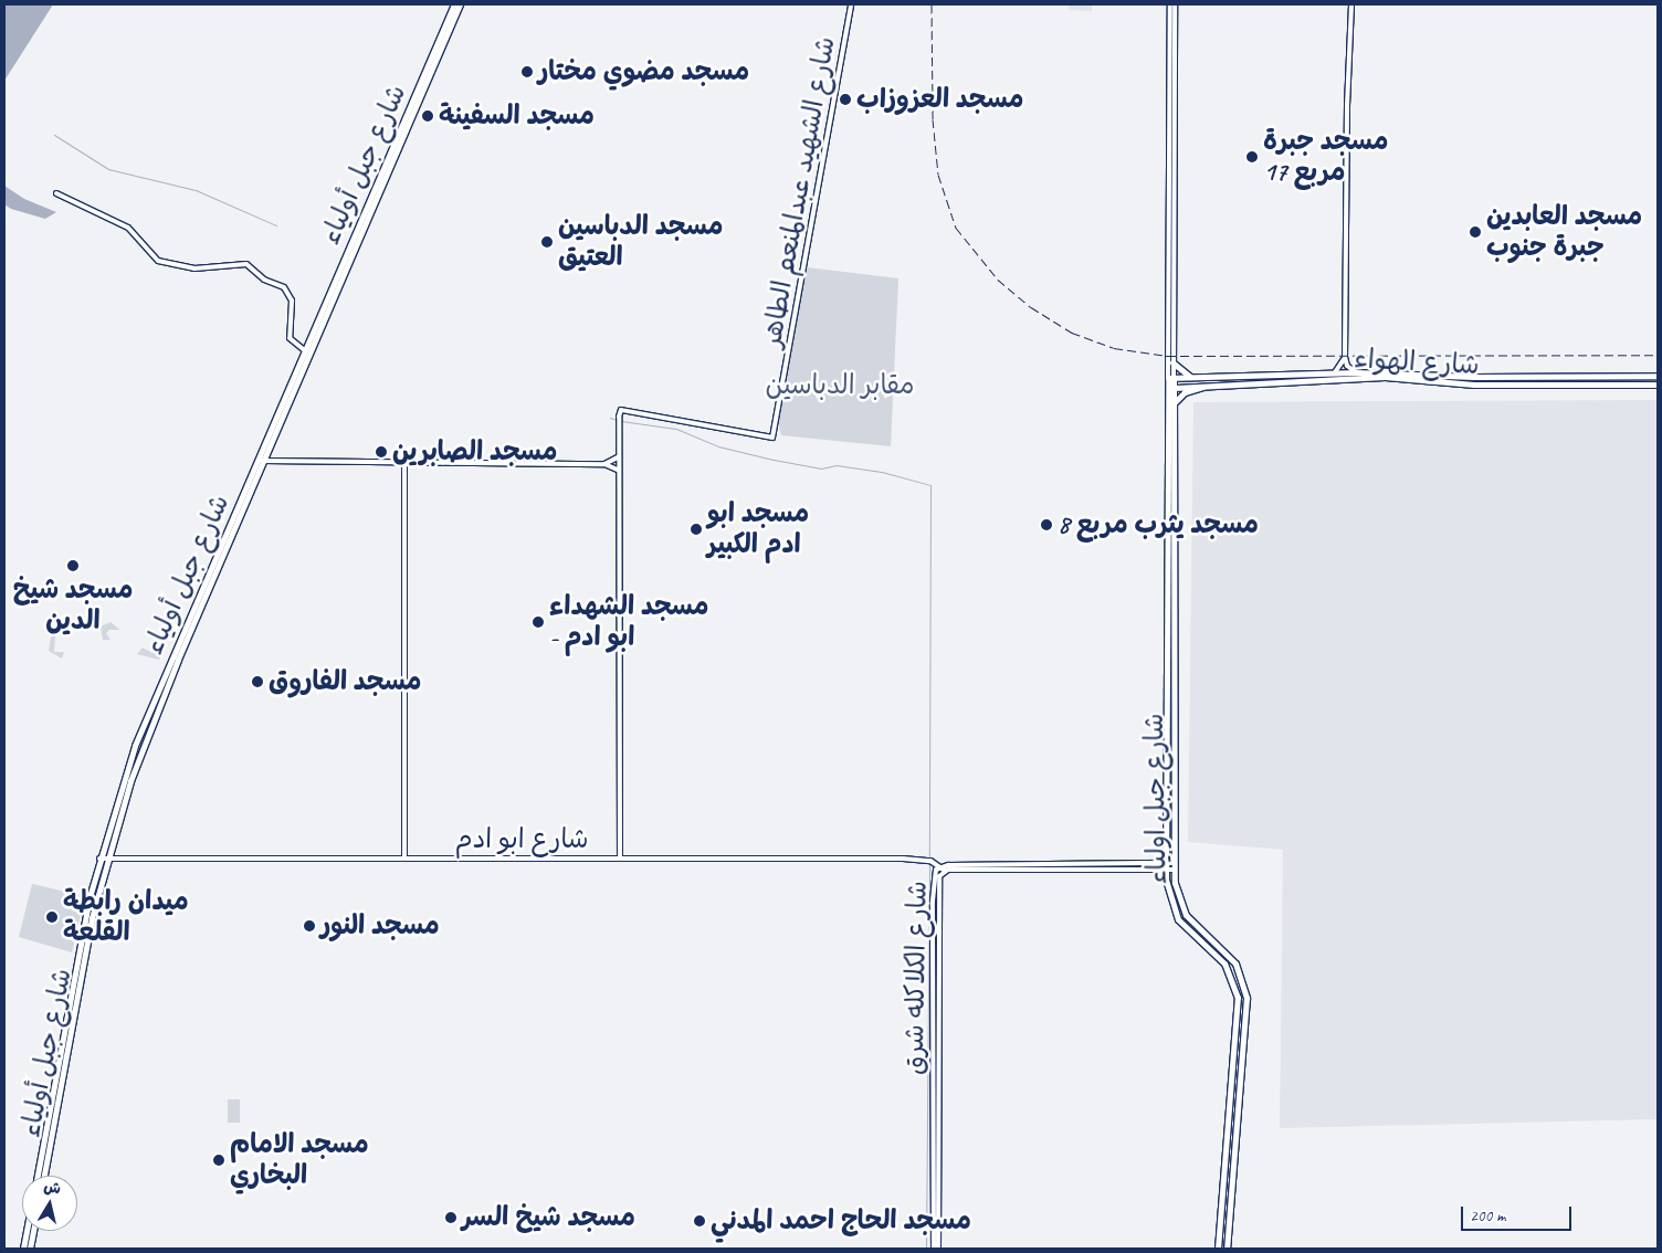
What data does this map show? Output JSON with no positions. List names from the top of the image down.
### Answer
{
  "streets": {
    "highway": ["شارع الهواء", "شارع جبل اولياء"],
    "main road": ["شارع جبل أولياء"],
    "street": ["شارع الشهيد عبدالمنعم الطاهر", "شارع ابو ادم", "شارع الكلاكله شرق"]
  },
  "crossings": [
    ["شارع جبل أولياء", "شارع ابو ادم"],
    ["شارع الشهيد عبدالمنعم الطاهر", "شارع ابو ادم"],
    ["شارع الهواء", "شارع جبل اولياء"],
    ["شارع جبل اولياء", "شارع الكلاكله شرق"],
    ["شارع ابو ادم", "شارع الكلاكله شرق"]
  ],
  "parks": ["مقابر الدباسين"],
  "places": [
    "مسجد مضوي مختار",
    "مسجد العزوزاب",
    "مسجد السفينة",
    "مسجد جبرة مربع 17",
    "مسجد العابدين جبرة جنوب",
    "مسجد الدباسين العتيق",
    "مسجد الصابرين",
    "مسجد يثرب مربع 8",
    "مسجد ابو ادم الكبير",
    "مسجد شيخ الدين",
    "مسجد الشهداء - ابو ادم",
    "مسجد الفاروق",
    "ميدان رابطة القلعة",
    "مسجد النور",
    "مسجد الامام البخاري",
    "مسجد شيخ السر",
    "مسجد الحاج احمد المدني"
  ],
  "scale_bar": "200 m",
  "north": "top"
}
